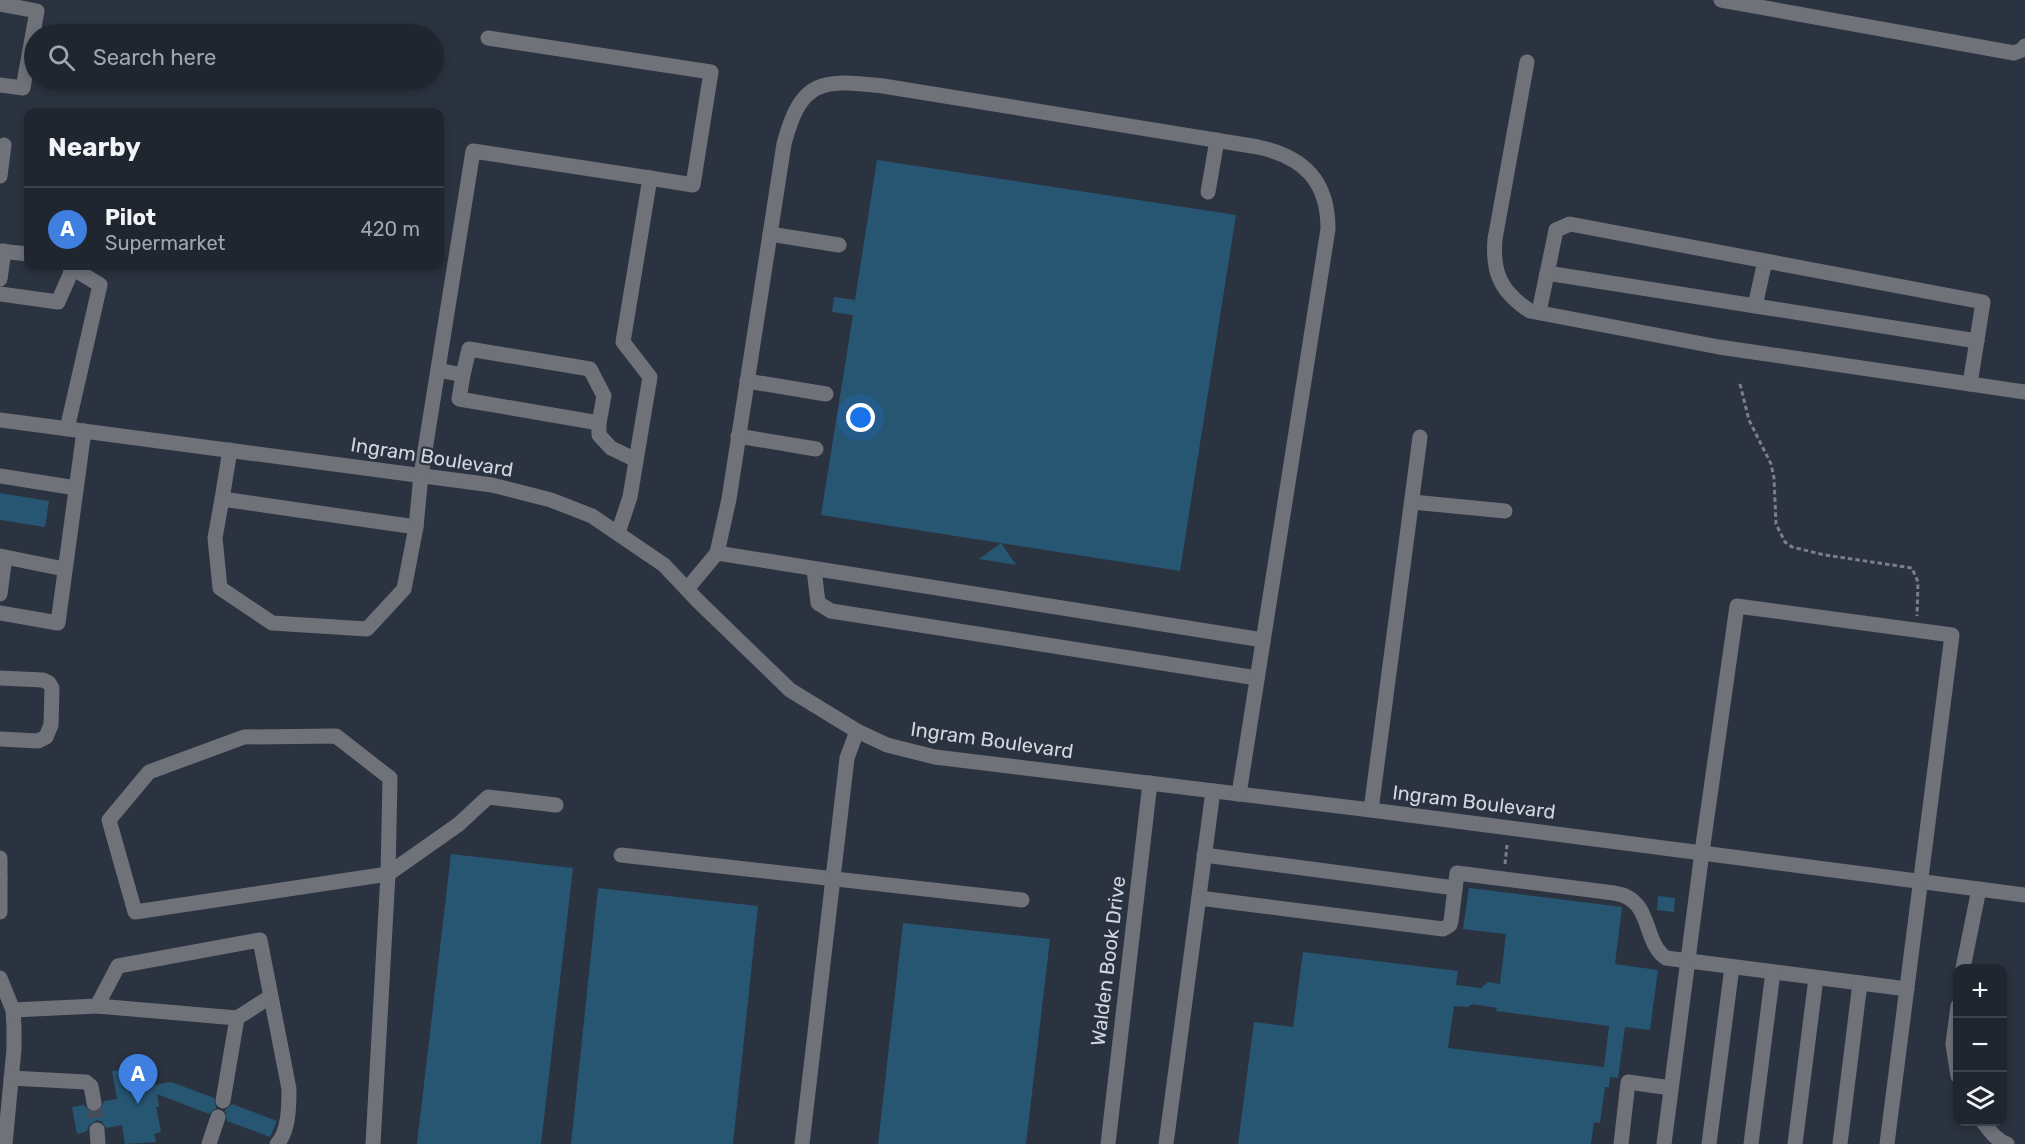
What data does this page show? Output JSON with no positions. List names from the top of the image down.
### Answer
{
  "streets": {
    "street": ["Ingram Boulevard", "Walden Book Drive"]
  },
  "crossings": [
    ["Ingram Boulevard", "Walden Book Drive"]
  ],
  "page": {
    "search": "Search here",
    "heading": "Nearby",
    "list": [
      {
        "mark": "A",
        "name": "Pilot",
        "note": "Supermarket",
        "value": "420 m"
      }
    ],
    "map_buttons": ["+", "−"],
    "pins": "A"
  }
}
